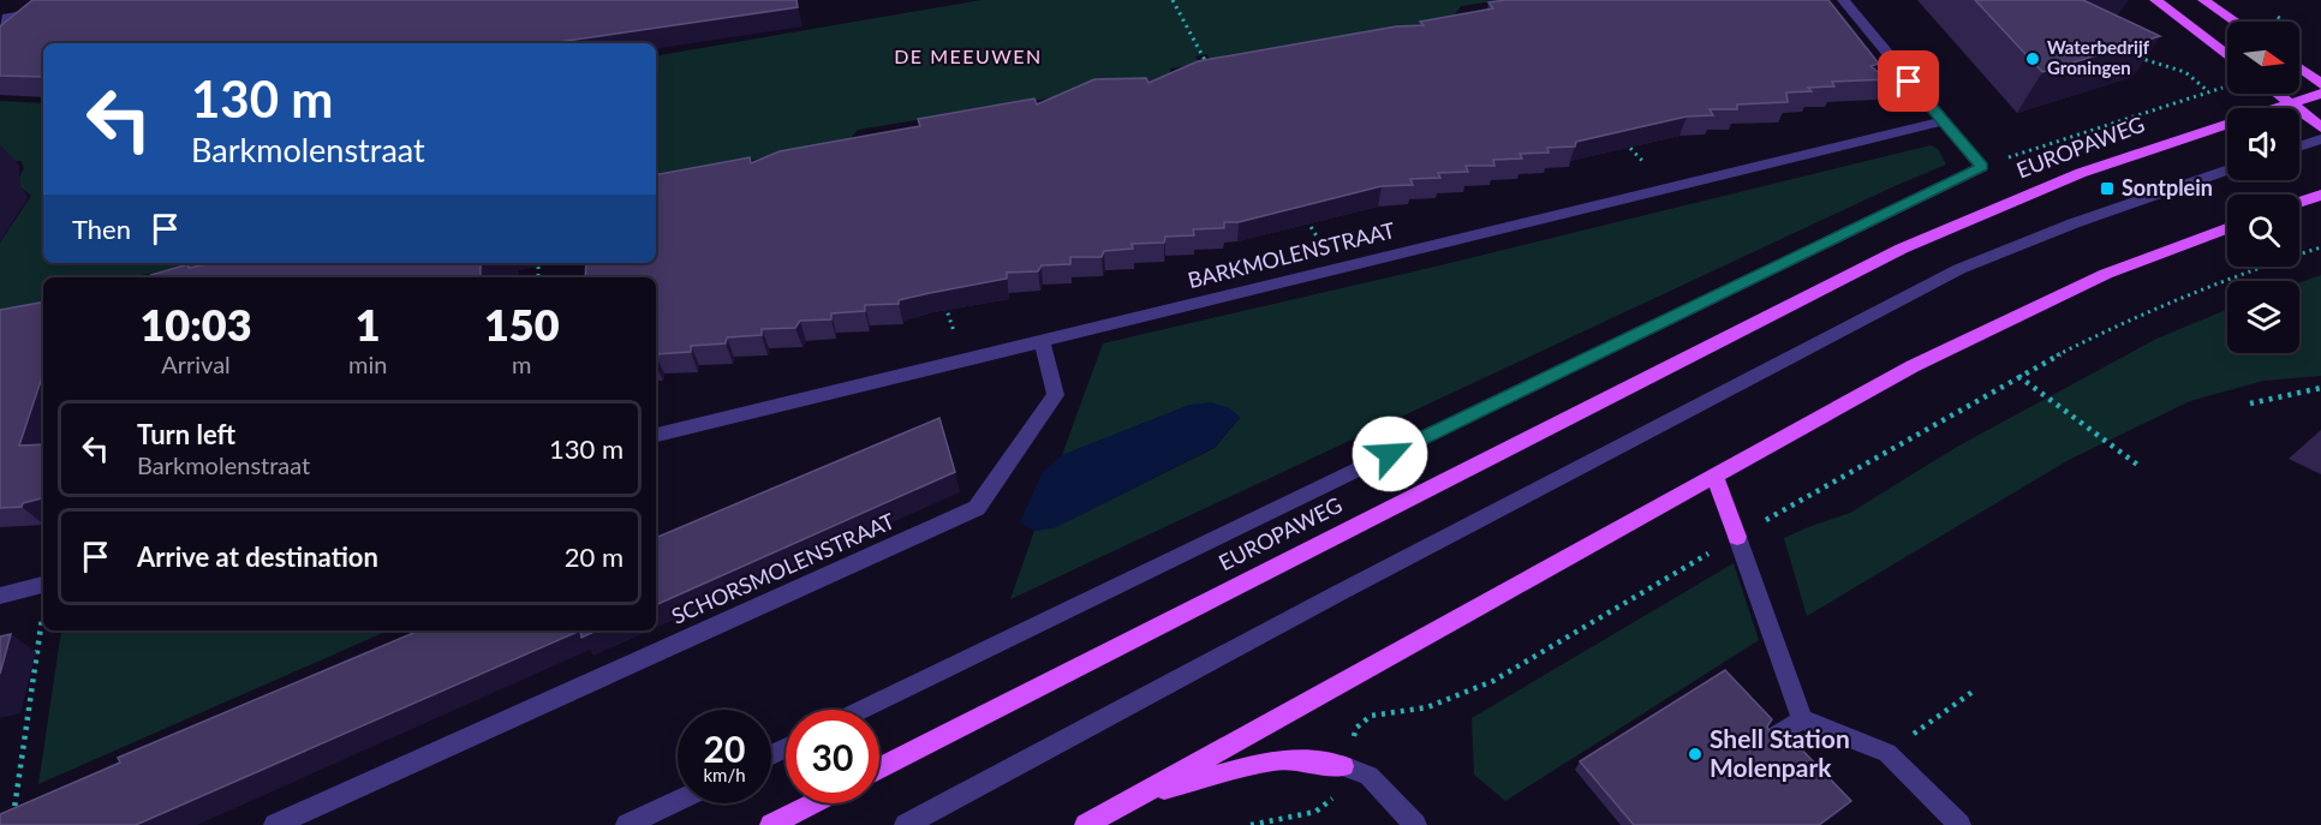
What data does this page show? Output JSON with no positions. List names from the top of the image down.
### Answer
{
  "streets": {
    "main road": ["EUROPAWEG"],
    "street": ["BARKMOLENSTRAAT", "SCHORSMOLENSTRAAT"]
  },
  "crossings": [
    ["BARKMOLENSTRAAT", "SCHORSMOLENSTRAAT"]
  ],
  "districts": ["DE MEEUWEN"],
  "places": {
    "other": ["Waterbedrijf Groningen", "Shell Station Molenpark"],
    "transit": ["Sontplein"]
  },
  "north": "right",
  "page": {
    "turn": ["130 m", "Barkmolenstraat"],
    "then": "Then",
    "eta": [
      "10:03",
      "Arrival",
      "1",
      "min",
      "150",
      "m"
    ],
    "list": [
      {
        "name": "Turn left",
        "note": "Barkmolenstraat",
        "value": "130 m"
      },
      {
        "name": "Arrive at destination",
        "value": "20 m"
      }
    ],
    "speed": "20 km/h",
    "limit": "30"
  }
}
